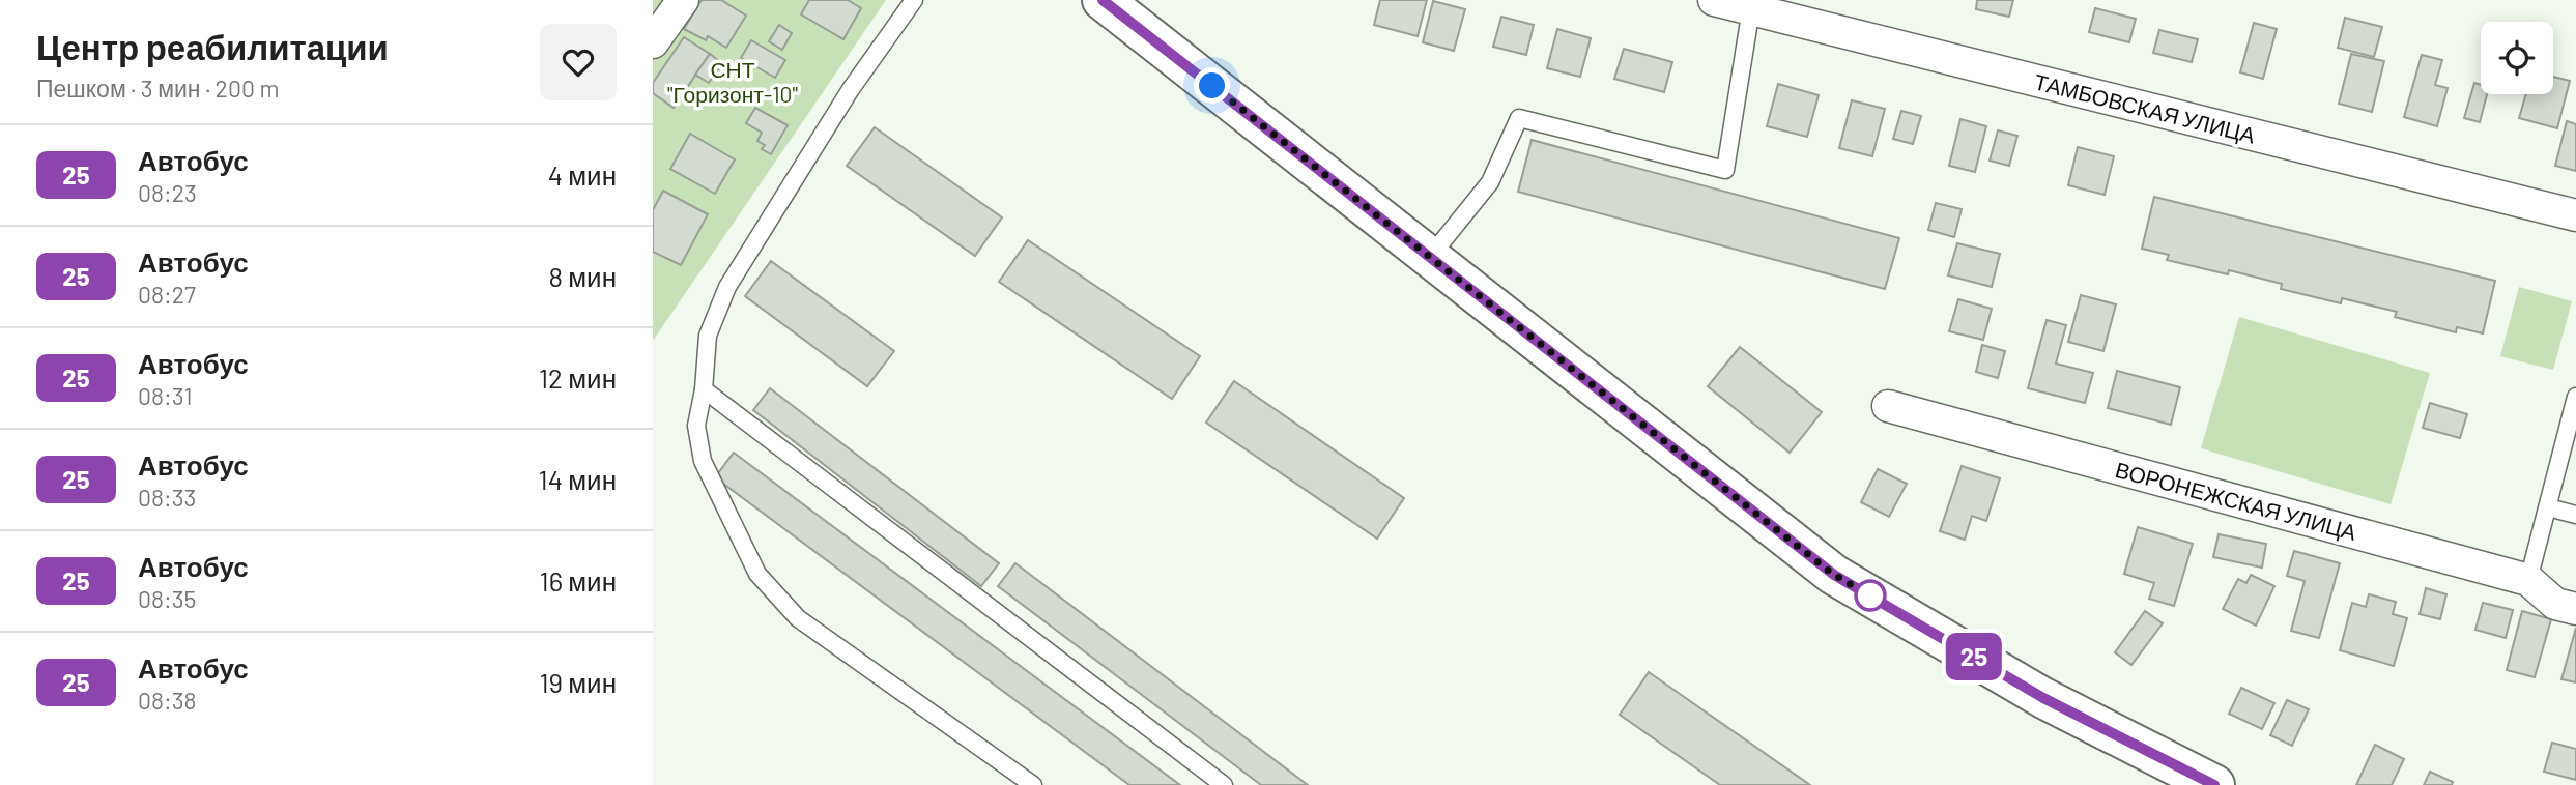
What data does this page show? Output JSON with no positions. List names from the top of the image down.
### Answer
{
  "streets": {
    "street": ["ТАМБОВСКАЯ УЛИЦА", "ВОРОНЕЖСКАЯ УЛИЦА"]
  },
  "parks": ["СНТ \"Горизонт-10\""],
  "lines": ["bus line 25"],
  "page": {
    "heading": ["Центр реабилитации", "Пешком · 3 мин · 200 m"],
    "on_map": "25",
    "list": [
      {
        "mark": "25",
        "name": "Автобус",
        "note": "08:23",
        "value": "4 мин"
      },
      {
        "mark": "25",
        "name": "Автобус",
        "note": "08:27",
        "value": "8 мин"
      },
      {
        "mark": "25",
        "name": "Автобус",
        "note": "08:31",
        "value": "12 мин"
      },
      {
        "mark": "25",
        "name": "Автобус",
        "note": "08:33",
        "value": "14 мин"
      },
      {
        "mark": "25",
        "name": "Автобус",
        "note": "08:35",
        "value": "16 мин"
      },
      {
        "mark": "25",
        "name": "Автобус",
        "note": "08:38",
        "value": "19 мин"
      }
    ]
  }
}
